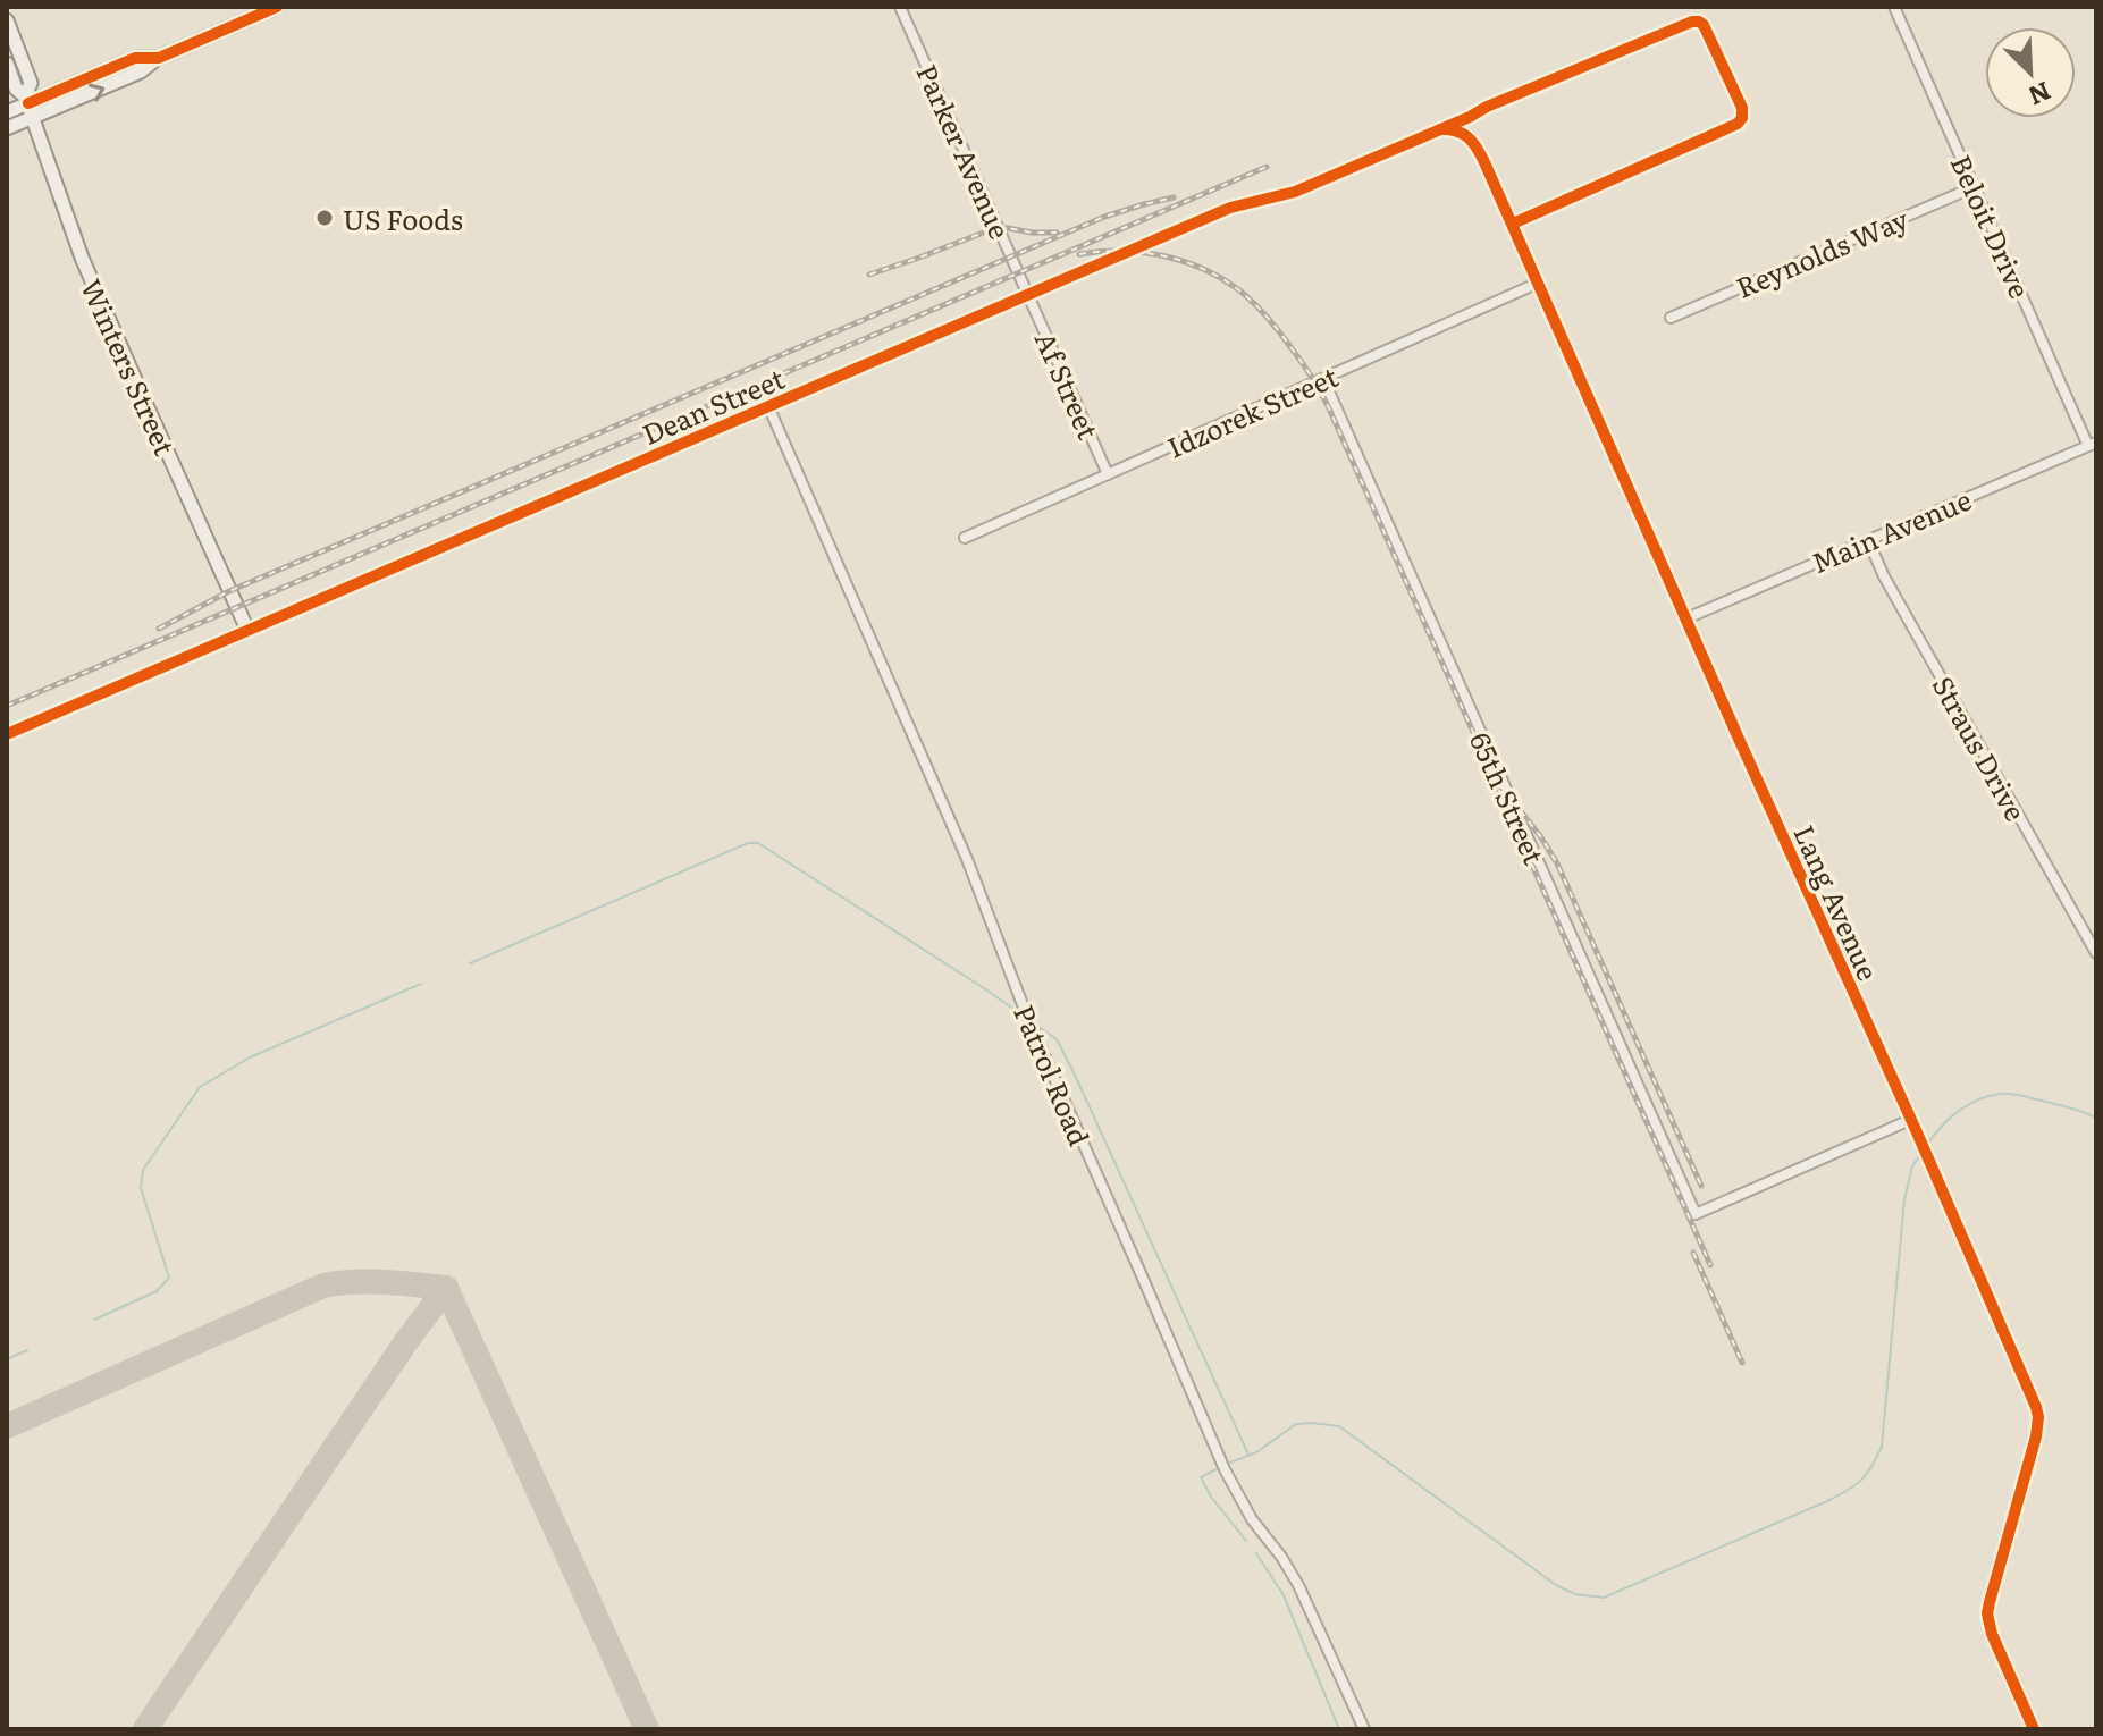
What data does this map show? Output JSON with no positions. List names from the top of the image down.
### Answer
{
  "streets": {
    "main road": ["Winters Street"],
    "street": [
      "Parker Avenue",
      "Beloit Drive",
      "Reynolds Way",
      "Af Street",
      "Dean Street",
      "Idzorek Street",
      "Main Avenue",
      "Straus Drive",
      "65th Street",
      "Lang Avenue",
      "Patrol Road"
    ]
  },
  "crossings": [
    ["Parker Avenue", "Af Street"],
    ["Parker Avenue", "Dean Street"],
    ["Beloit Drive", "Reynolds Way"],
    ["Beloit Drive", "Main Avenue"],
    ["Winters Street", "Dean Street"],
    ["Af Street", "Dean Street"],
    ["Af Street", "Idzorek Street"],
    ["Dean Street", "Lang Avenue"],
    ["Dean Street", "Patrol Road"],
    ["Idzorek Street", "65th Street"],
    ["Idzorek Street", "Lang Avenue"],
    ["Main Avenue", "Straus Drive"],
    ["Main Avenue", "Lang Avenue"],
    ["65th Street", "Lang Avenue"]
  ],
  "places": ["US Foods"],
  "north": "bottom right"
}
